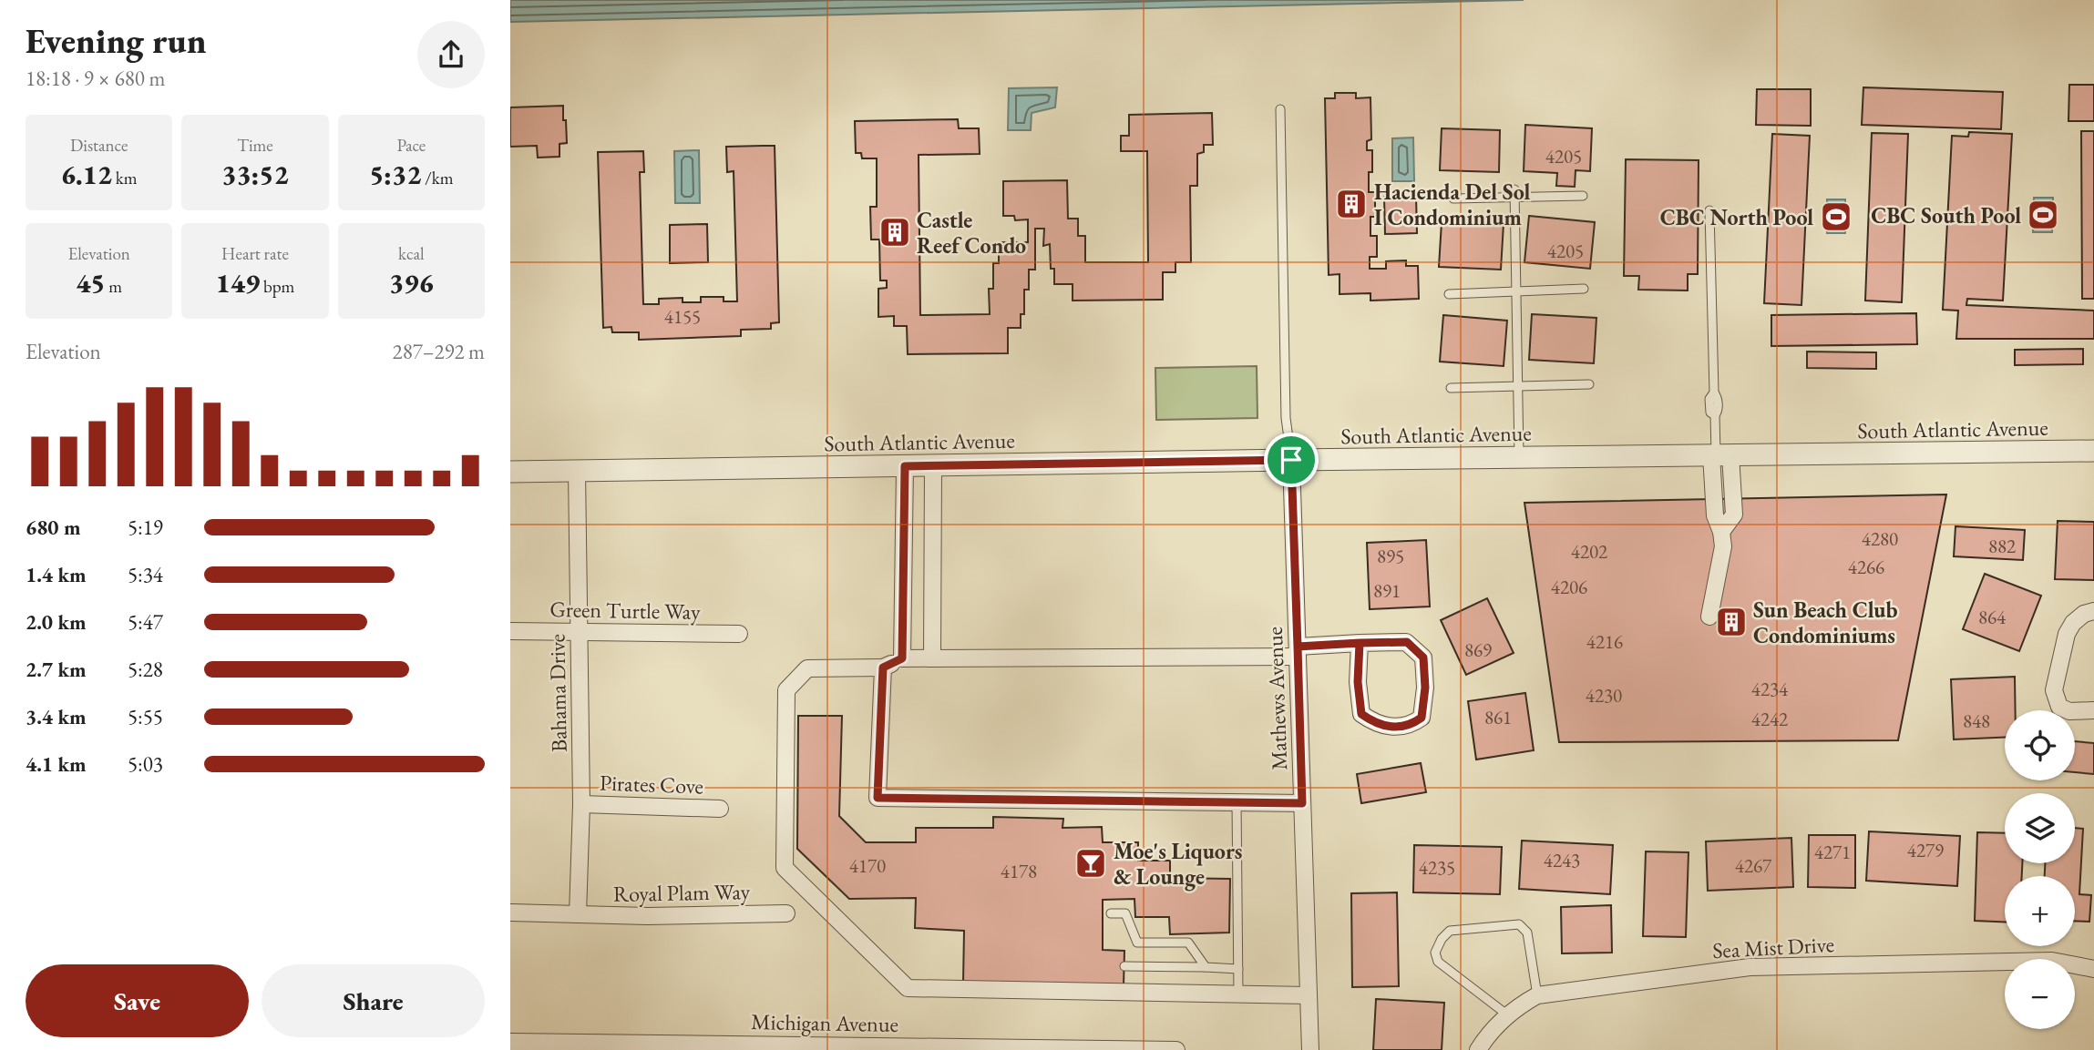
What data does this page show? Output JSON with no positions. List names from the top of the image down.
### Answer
{
  "streets": {
    "street": [
      "South Atlantic Avenue",
      "Green Turtle Way",
      "Bahama Drive",
      "Mathews Avenue",
      "Pirates Cove",
      "Royal Plam Way",
      "Sea Mist Drive",
      "Michigan Avenue"
    ]
  },
  "crossings": [
    ["South Atlantic Avenue", "Bahama Drive"],
    ["South Atlantic Avenue", "Mathews Avenue"],
    ["Green Turtle Way", "Bahama Drive"],
    ["Bahama Drive", "Pirates Cove"],
    ["Bahama Drive", "Royal Plam Way"]
  ],
  "places": {
    "building": ["Hacienda Del Sol I Condominium", "Castle Reef Condo", "Sun Beach Club Condominiums"],
    "sports": ["CBC South Pool", "CBC North Pool"],
    "bar": ["Moe's Liquors & Lounge"]
  },
  "house_numbers": [
    "4205",
    "4205",
    "4155",
    "4280",
    "882",
    "4202",
    "895",
    "4266",
    "4206",
    "891",
    "864",
    "4216",
    "869",
    "4234",
    "4230",
    "861",
    "4242",
    "848",
    "4279",
    "4271",
    "4243",
    "4170",
    "4267",
    "4235",
    "4178"
  ],
  "page": {
    "heading": ["Evening run", "18:18 · 9 × 680 m"],
    "stats": [
      ["Distance", "6.12 km"],
      ["Time", "33:52"],
      ["Pace", "5:32 /km"],
      ["Elevation", "45 m"],
      ["Heart rate", "149 bpm"],
      ["kcal", "396"]
    ],
    "chart": ["Elevation", "287–292 m"],
    "list": [
      {
        "name": "680 m",
        "note": "5:19"
      },
      {
        "name": "1.4 km",
        "note": "5:34"
      },
      {
        "name": "2.0 km",
        "note": "5:47"
      },
      {
        "name": "2.7 km",
        "note": "5:28"
      },
      {
        "name": "3.4 km",
        "note": "5:55"
      },
      {
        "name": "4.1 km",
        "note": "5:03"
      }
    ],
    "map_buttons": ["+", "−"],
    "buttons": ["Save", "Share"]
  }
}
